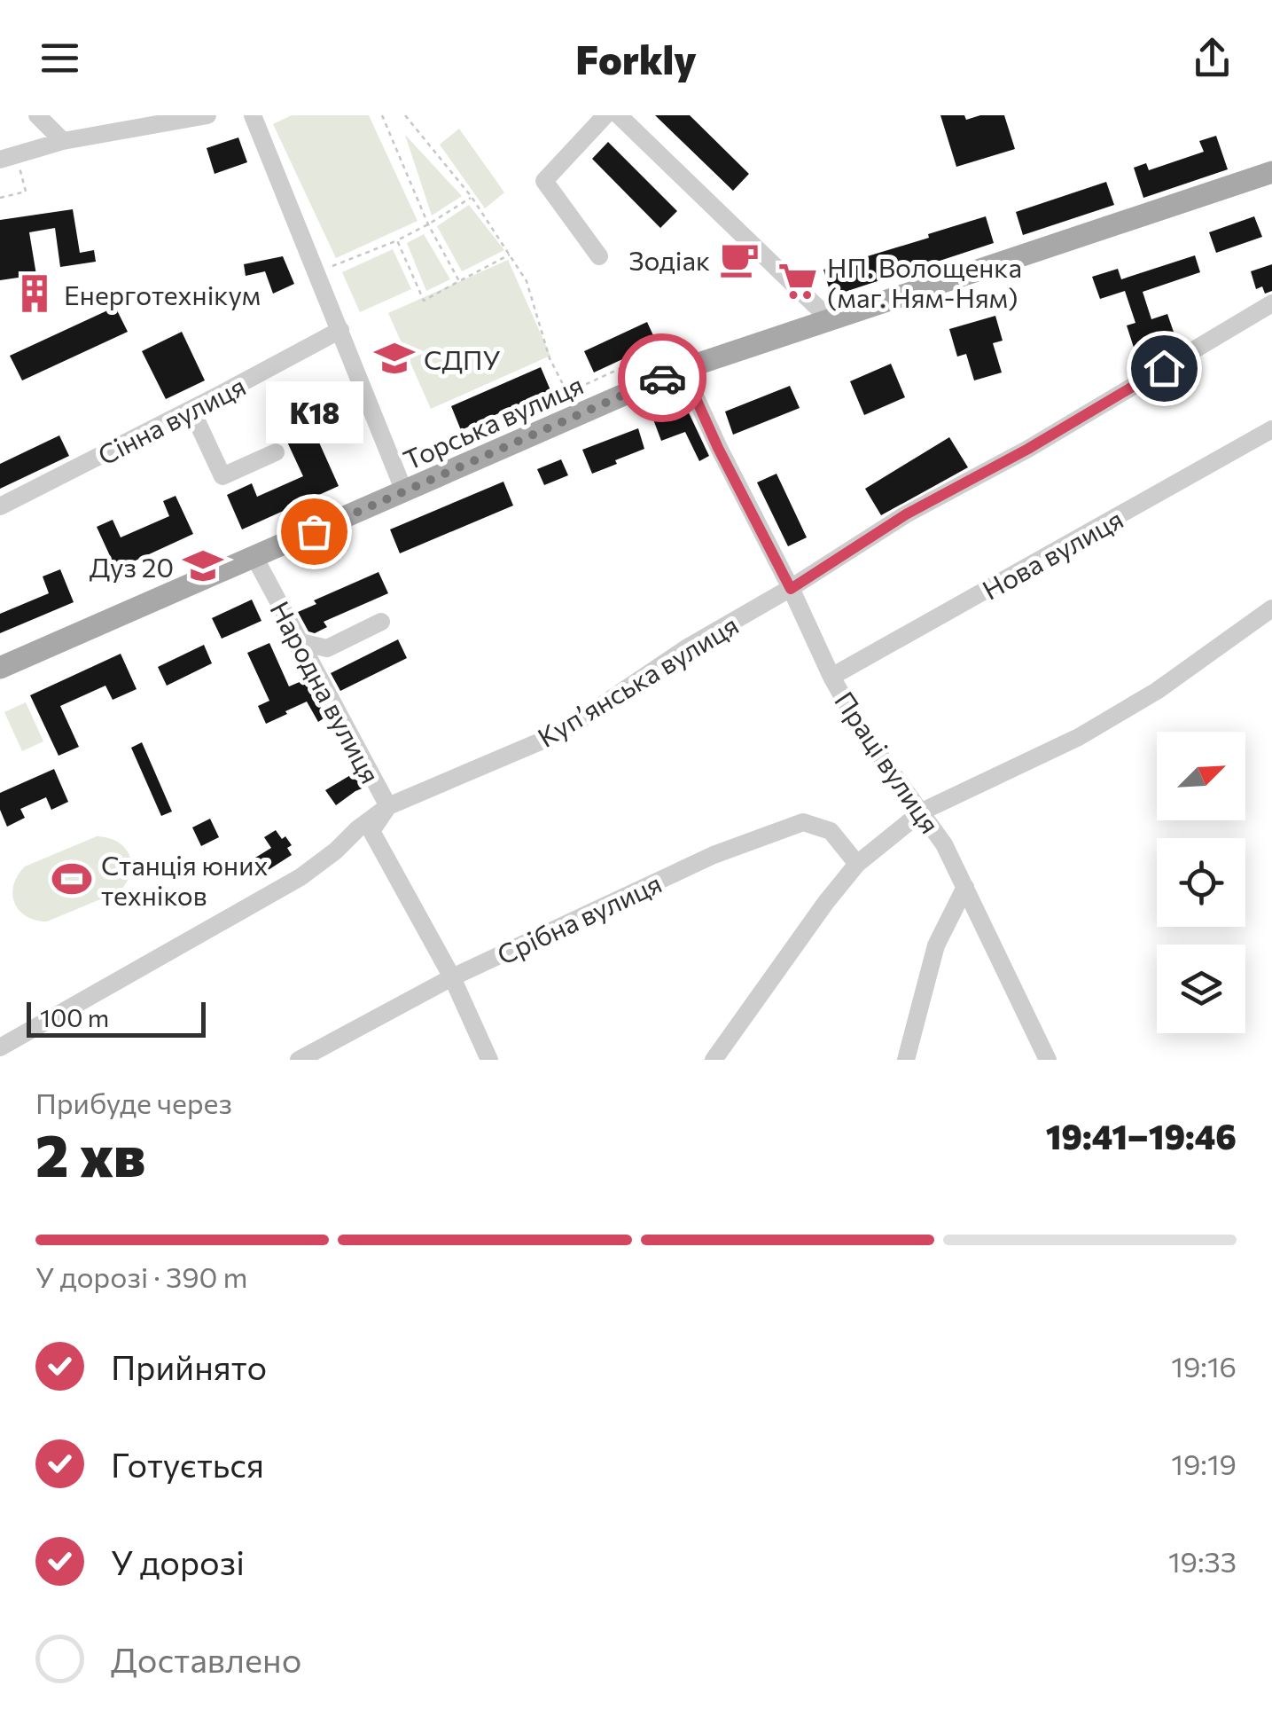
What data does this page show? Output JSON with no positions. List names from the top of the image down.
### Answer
{
  "streets": {
    "main road": ["Торська вулиця"],
    "street": [
      "Сінна вулиця",
      "Нова вулиця",
      "Куп’янська вулиця",
      "Народна вулиця",
      "Праці вулиця",
      "Срібна вулиця"
    ]
  },
  "crossings": [
    ["Торська вулиця", "Народна вулиця"],
    ["Торська вулиця", "Праці вулиця"],
    ["Нова вулиця", "Праці вулиця"],
    ["Куп’янська вулиця", "Народна вулиця"],
    ["Куп’янська вулиця", "Праці вулиця"],
    ["Народна вулиця", "Срібна вулиця"]
  ],
  "places": {
    "cafe": ["Зодіак"],
    "supermarket": ["НП. Волощенка (маг. Ням-Ням)"],
    "building": ["Енерготехнікум"],
    "school or university": ["СДПУ", "Дуз 20"],
    "other": ["К18"],
    "sports": ["Станцiя юних технiков"]
  },
  "scale_bar": "100 m",
  "north": "top right",
  "page": {
    "header": "Forkly",
    "bubble": "К18",
    "scale": "100 m",
    "heading": ["2 хв", "Прибуде через", "19:41–19:46"],
    "bar": "У дорозі · 390 m",
    "list": [
      ["Прийнято", "19:16"],
      ["Готується", "19:19"],
      ["У дорозі", "19:33"],
      "Доставлено"
    ]
  }
}
